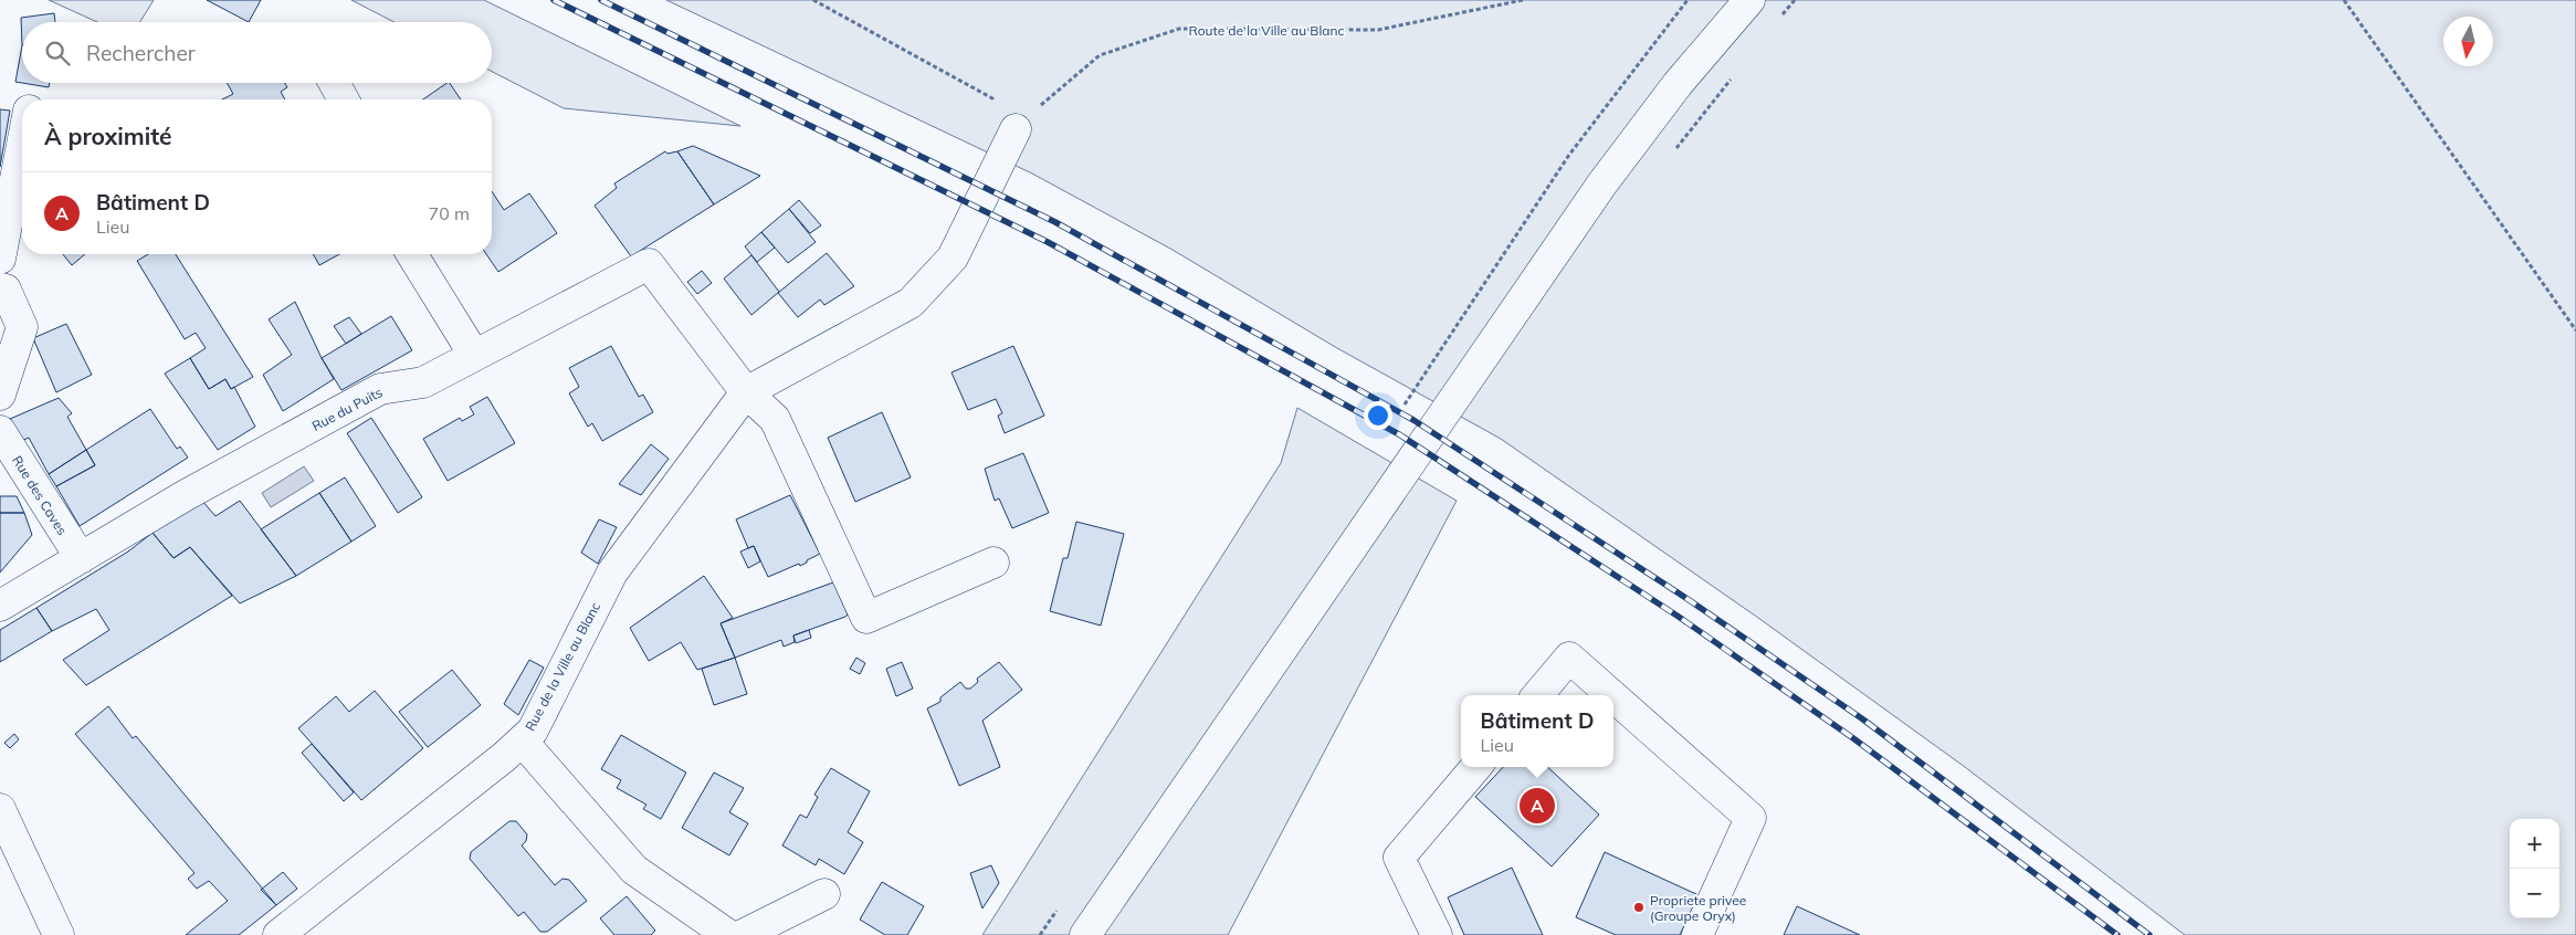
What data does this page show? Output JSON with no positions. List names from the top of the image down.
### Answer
{
  "streets": {
    "street": ["Rue du Puits", "Rue des Caves", "Rue de la Ville au Blanc"],
    "path": ["Route de la Ville au Blanc"]
  },
  "crossings": [
    ["Route de la Ville au Blanc", "Rue de la Ville au Blanc"],
    ["Rue du Puits", "Rue des Caves"],
    ["Rue du Puits", "Rue de la Ville au Blanc"]
  ],
  "places": ["Propriete privee (Groupe Oryx)"],
  "north": "bottom",
  "page": {
    "search": "Rechercher",
    "heading": "À proximité",
    "list": [
      {
        "mark": "A",
        "name": "Bâtiment D",
        "note": "Lieu",
        "value": "70 m"
      }
    ],
    "popup": ["Bâtiment D", "Lieu"],
    "pins": "A",
    "map_buttons": ["+", "−"]
  }
}
